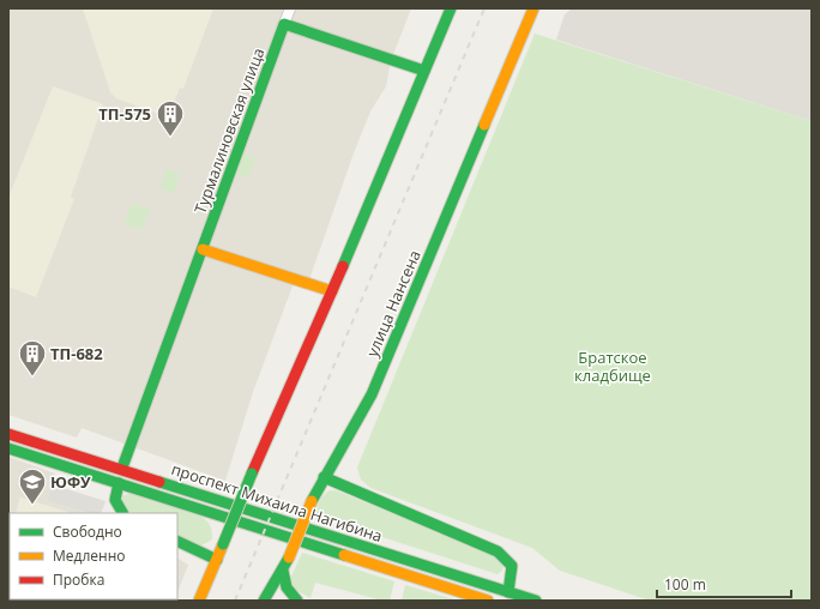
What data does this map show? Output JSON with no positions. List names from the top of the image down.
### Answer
{
  "streets": {
    "main road": ["Турмалиновская улица", "улица Нансена", "проспект Михаила Нагибина"]
  },
  "crossings": [
    ["Турмалиновская улица", "проспект Михаила Нагибина"]
  ],
  "parks": ["Братское кладбище"],
  "places": {
    "building": ["ТП-575", "ТП-682"],
    "school or university": ["ЮФУ"]
  },
  "legend": ["Свободно", "Медленно", "Пробка"],
  "scale_bar": "100 m"
}
